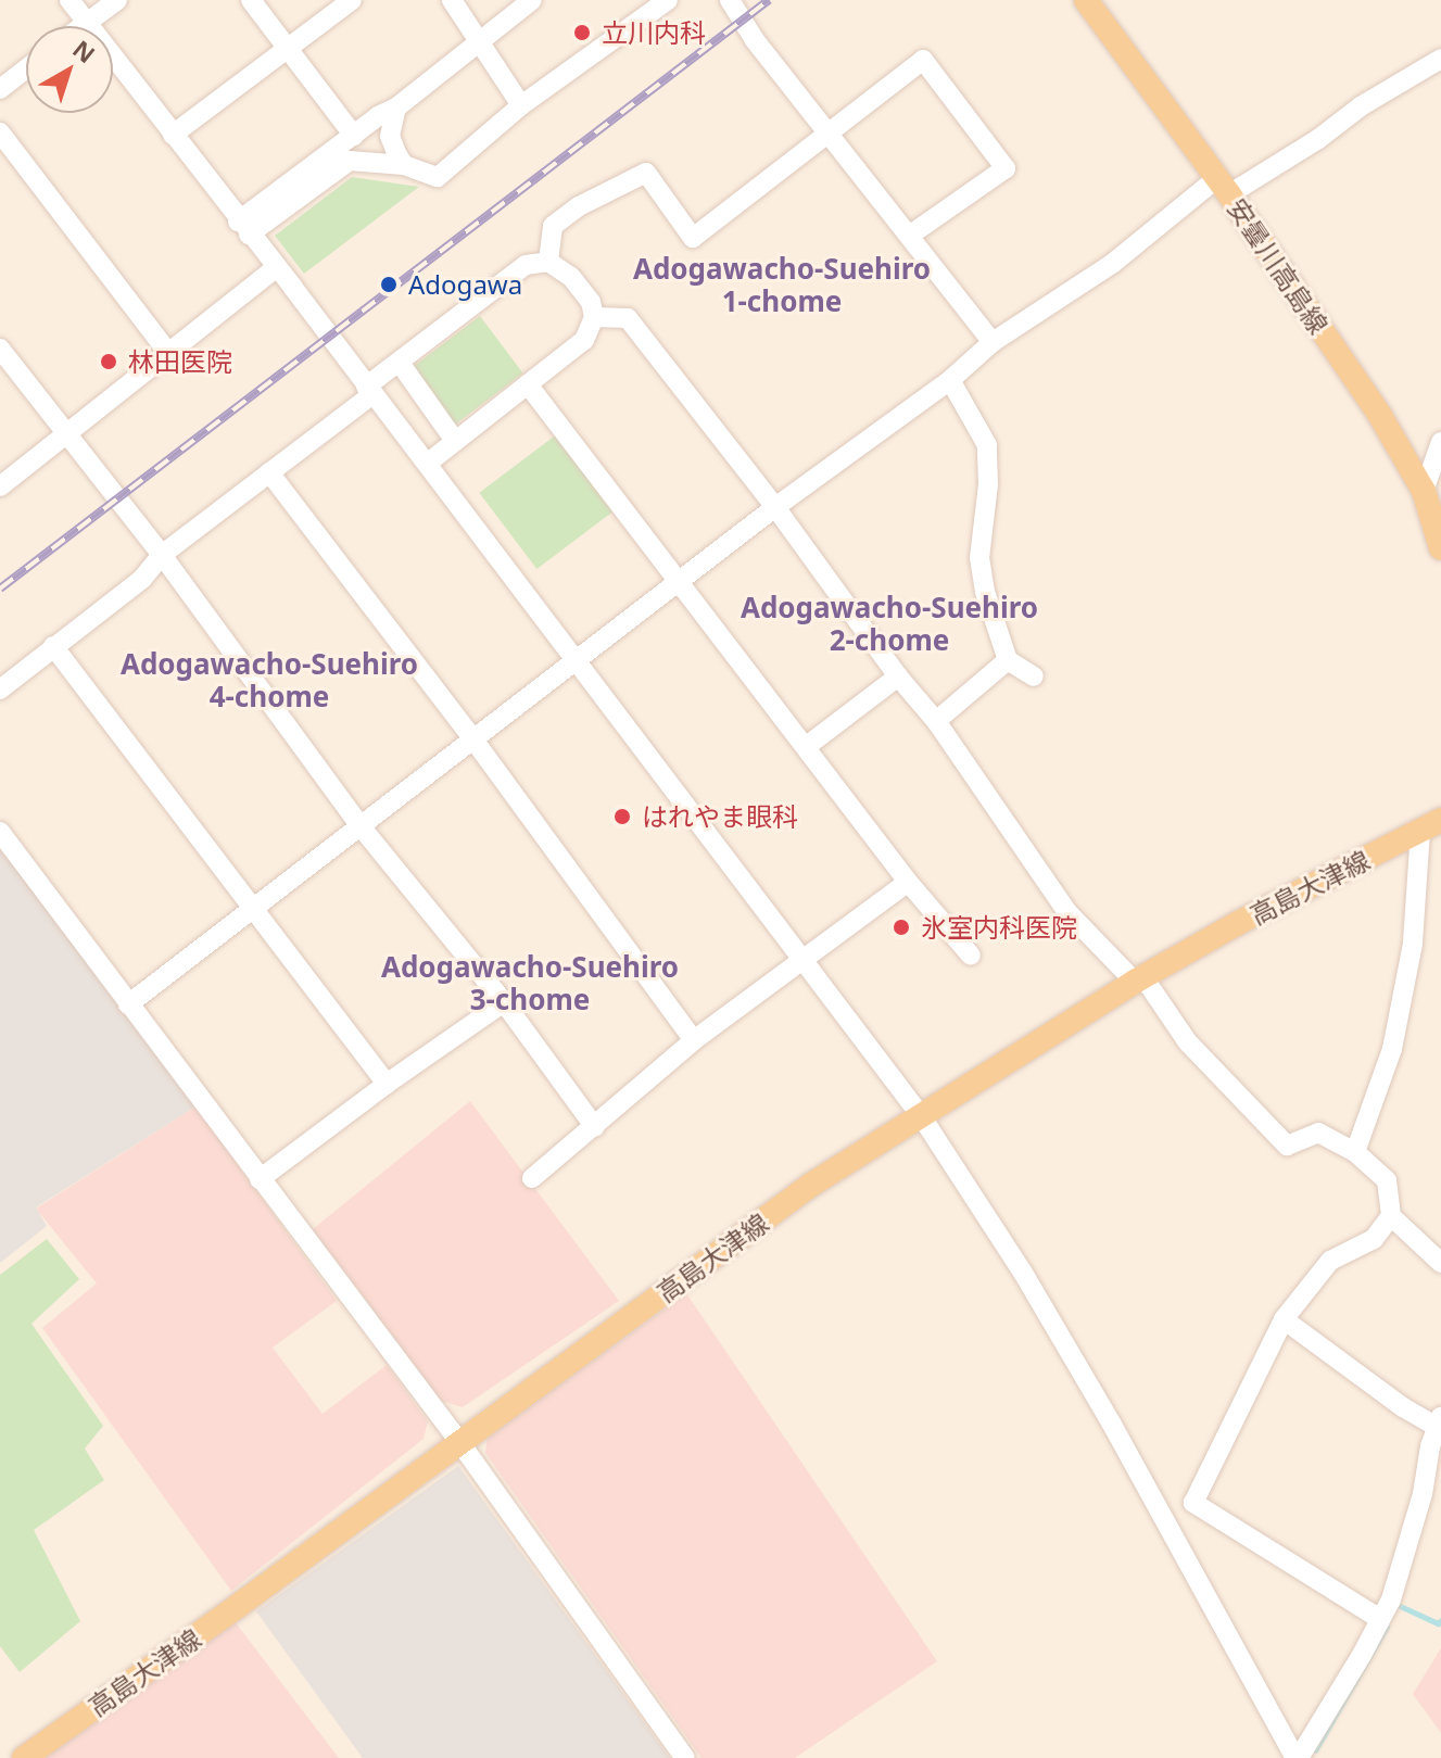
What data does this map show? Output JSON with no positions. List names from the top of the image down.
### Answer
{
  "streets": {
    "main road": ["安曇川高島線", "高島大津線"]
  },
  "districts": [
    "Adogawacho-Suehiro 1-chome",
    "Adogawacho-Suehiro 2-chome",
    "Adogawacho-Suehiro 4-chome",
    "Adogawacho-Suehiro 3-chome"
  ],
  "places": [
    "立川内科",
    "Adogawa",
    "林田医院",
    "はれやま眼科",
    "氷室内科医院"
  ],
  "north": "top right"
}
